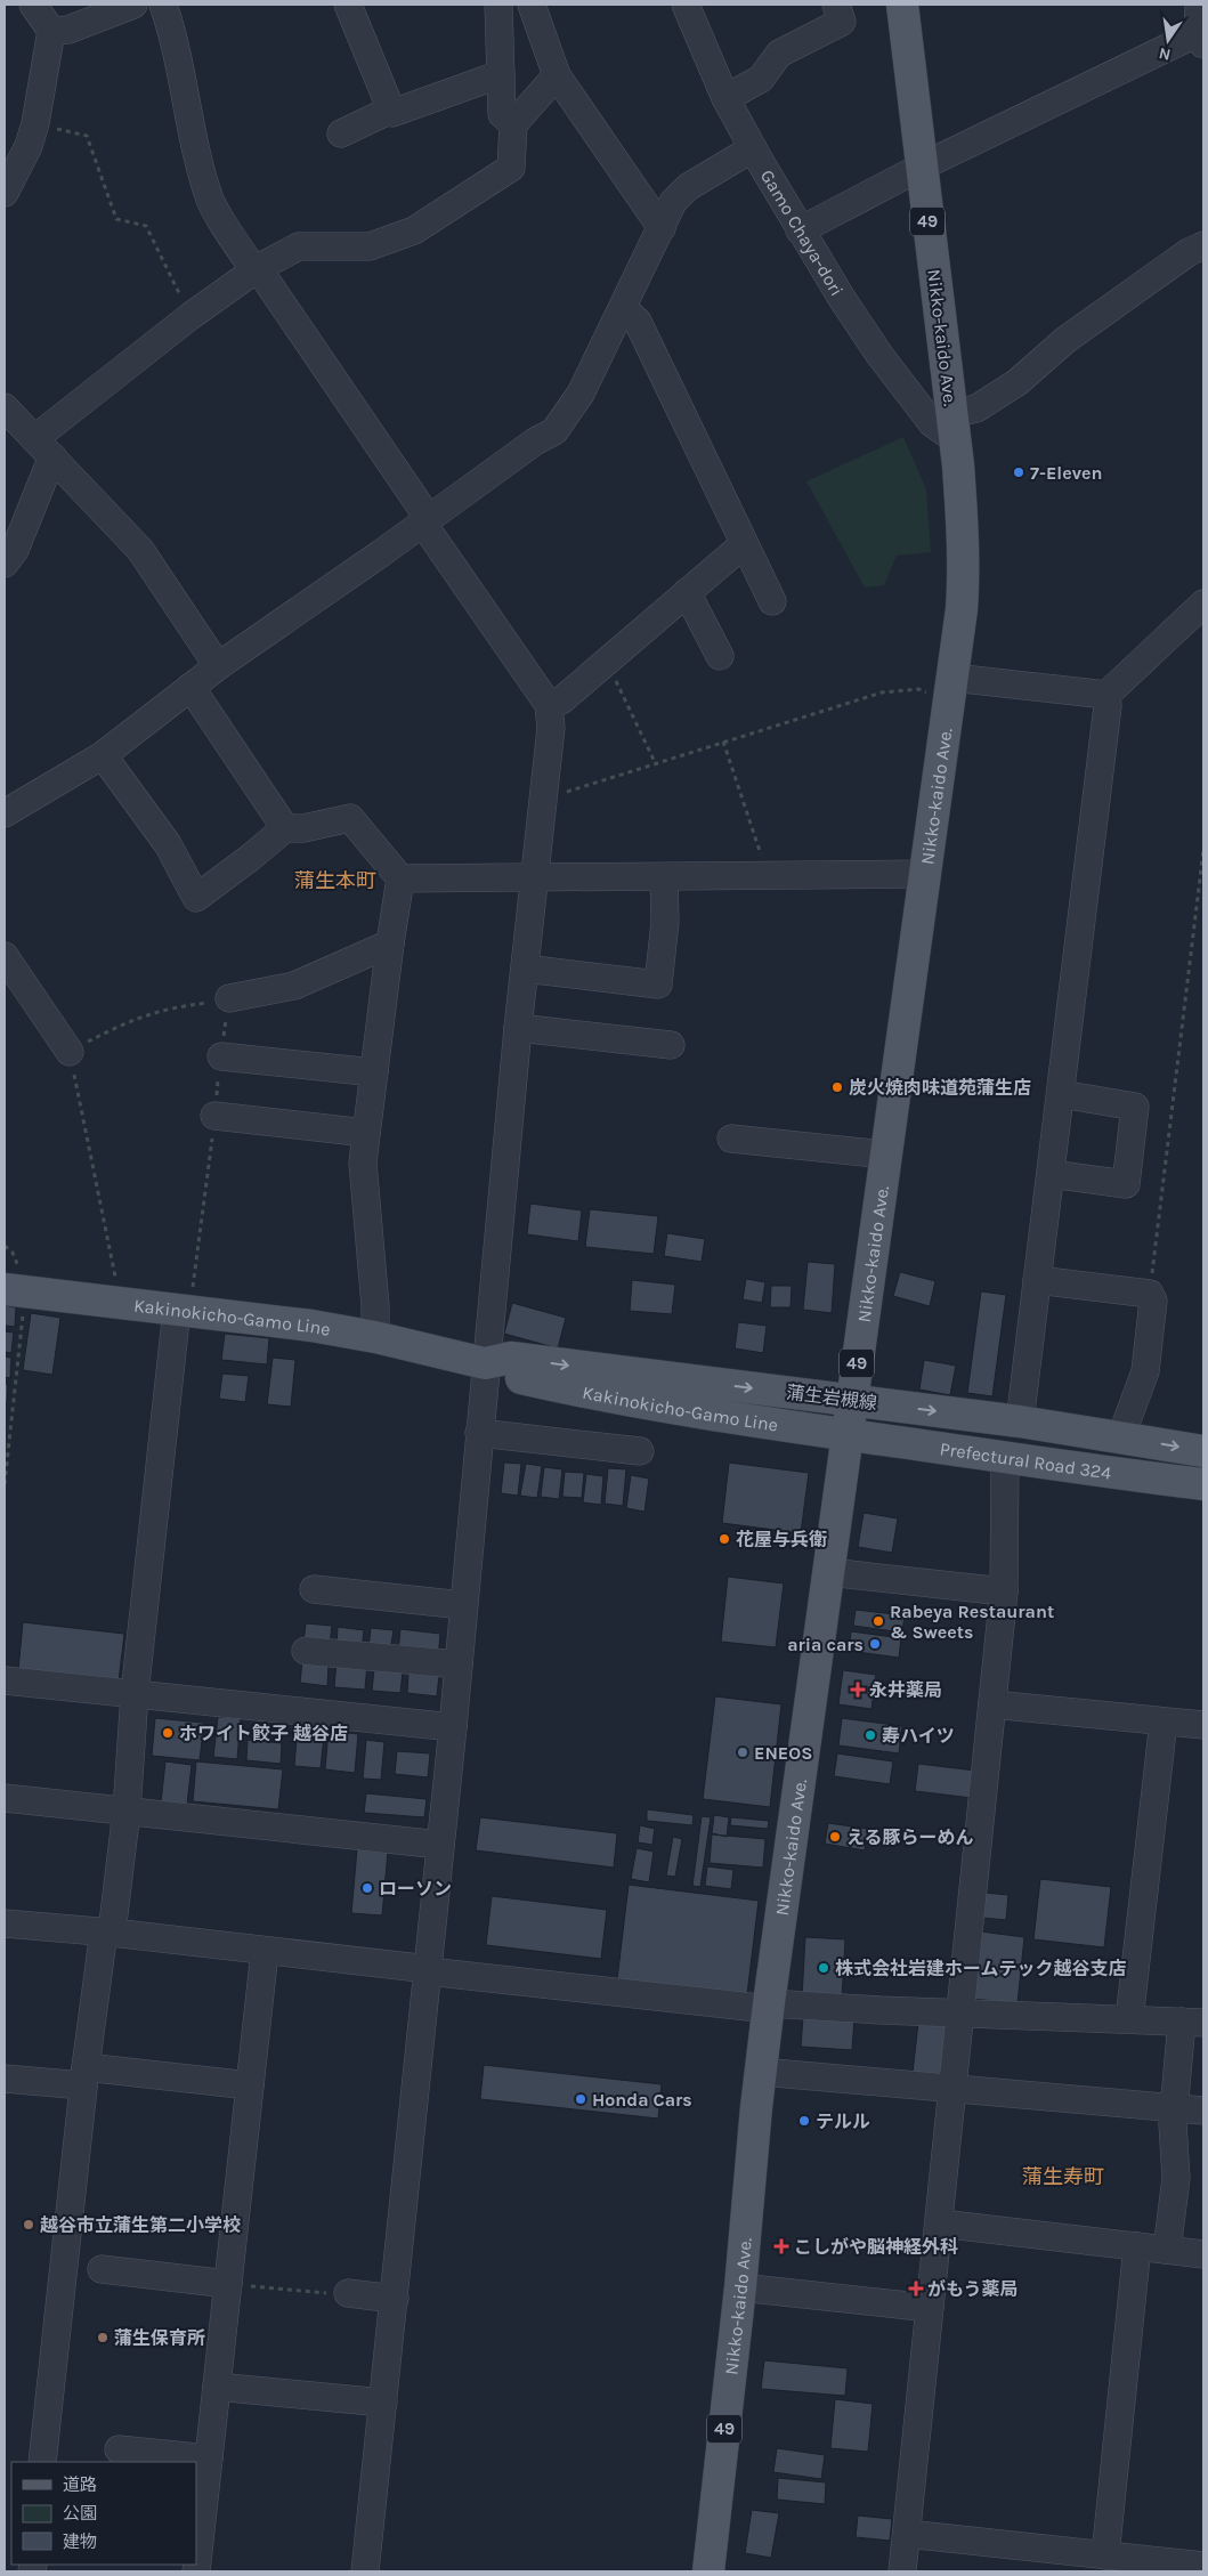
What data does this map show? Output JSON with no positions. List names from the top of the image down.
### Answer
{
  "streets": {
    "main road": [
      "49",
      "Nikko-kaido Ave.",
      "Kakinokicho-Gamo Line",
      "蒲生岩槻線",
      "Prefectural Road 324"
    ],
    "street": ["Gamo Chaya-dori"]
  },
  "crossings": [
    ["Gamo Chaya-dori", "Nikko-kaido Ave."],
    ["Nikko-kaido Ave.", "Kakinokicho-Gamo Line"],
    ["Nikko-kaido Ave.", "蒲生岩槻線"],
    ["Nikko-kaido Ave.", "Prefectural Road 324"],
    ["Kakinokicho-Gamo Line", "蒲生岩槻線"],
    ["Kakinokicho-Gamo Line", "Prefectural Road 324"]
  ],
  "one_way": ["蒲生岩槻線"],
  "districts": ["蒲生本町", "蒲生寿町"],
  "places": {
    "other": [
      "7-Eleven",
      "炭火焼肉味道苑蒲生店",
      "花屋与兵衛",
      "Rabeya Restaurant & Sweets",
      "aria cars",
      "ホワイト餃子 越谷店",
      "寿ハイツ",
      "ENEOS",
      "える豚らーめん",
      "ローソン",
      "株式会社岩建ホームテック越谷支店",
      "Honda Cars",
      "テルル",
      "越谷市立蒲生第二小学校",
      "蒲生保育所"
    ],
    "health": ["永井薬局", "こしがや脳神経外科", "がもう薬局"]
  },
  "legend": ["道路", "公園", "建物"],
  "north": "bottom"
}
